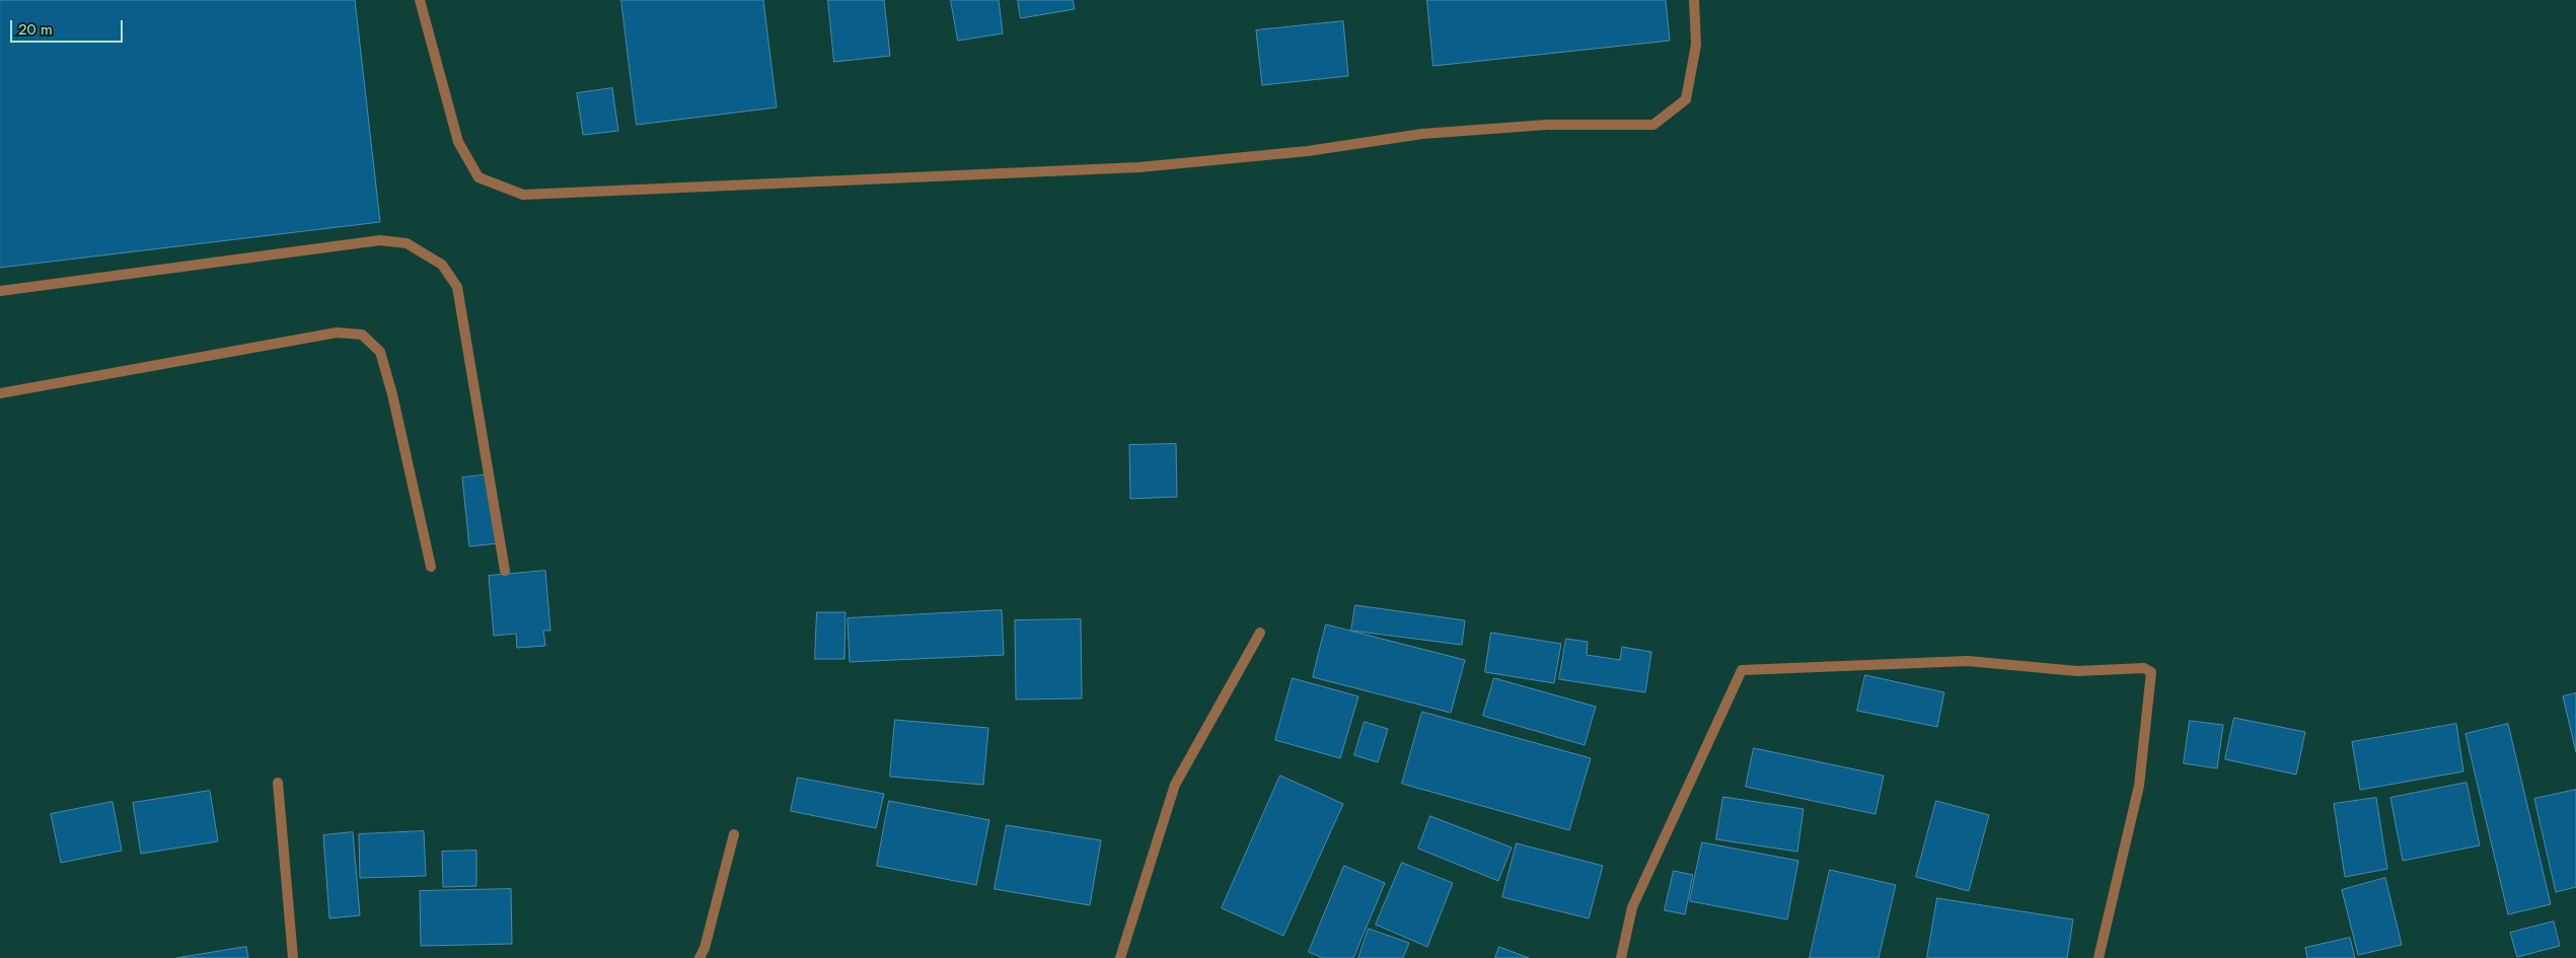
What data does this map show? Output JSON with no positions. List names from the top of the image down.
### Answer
{
  "scale_bar": "20 m"
}
